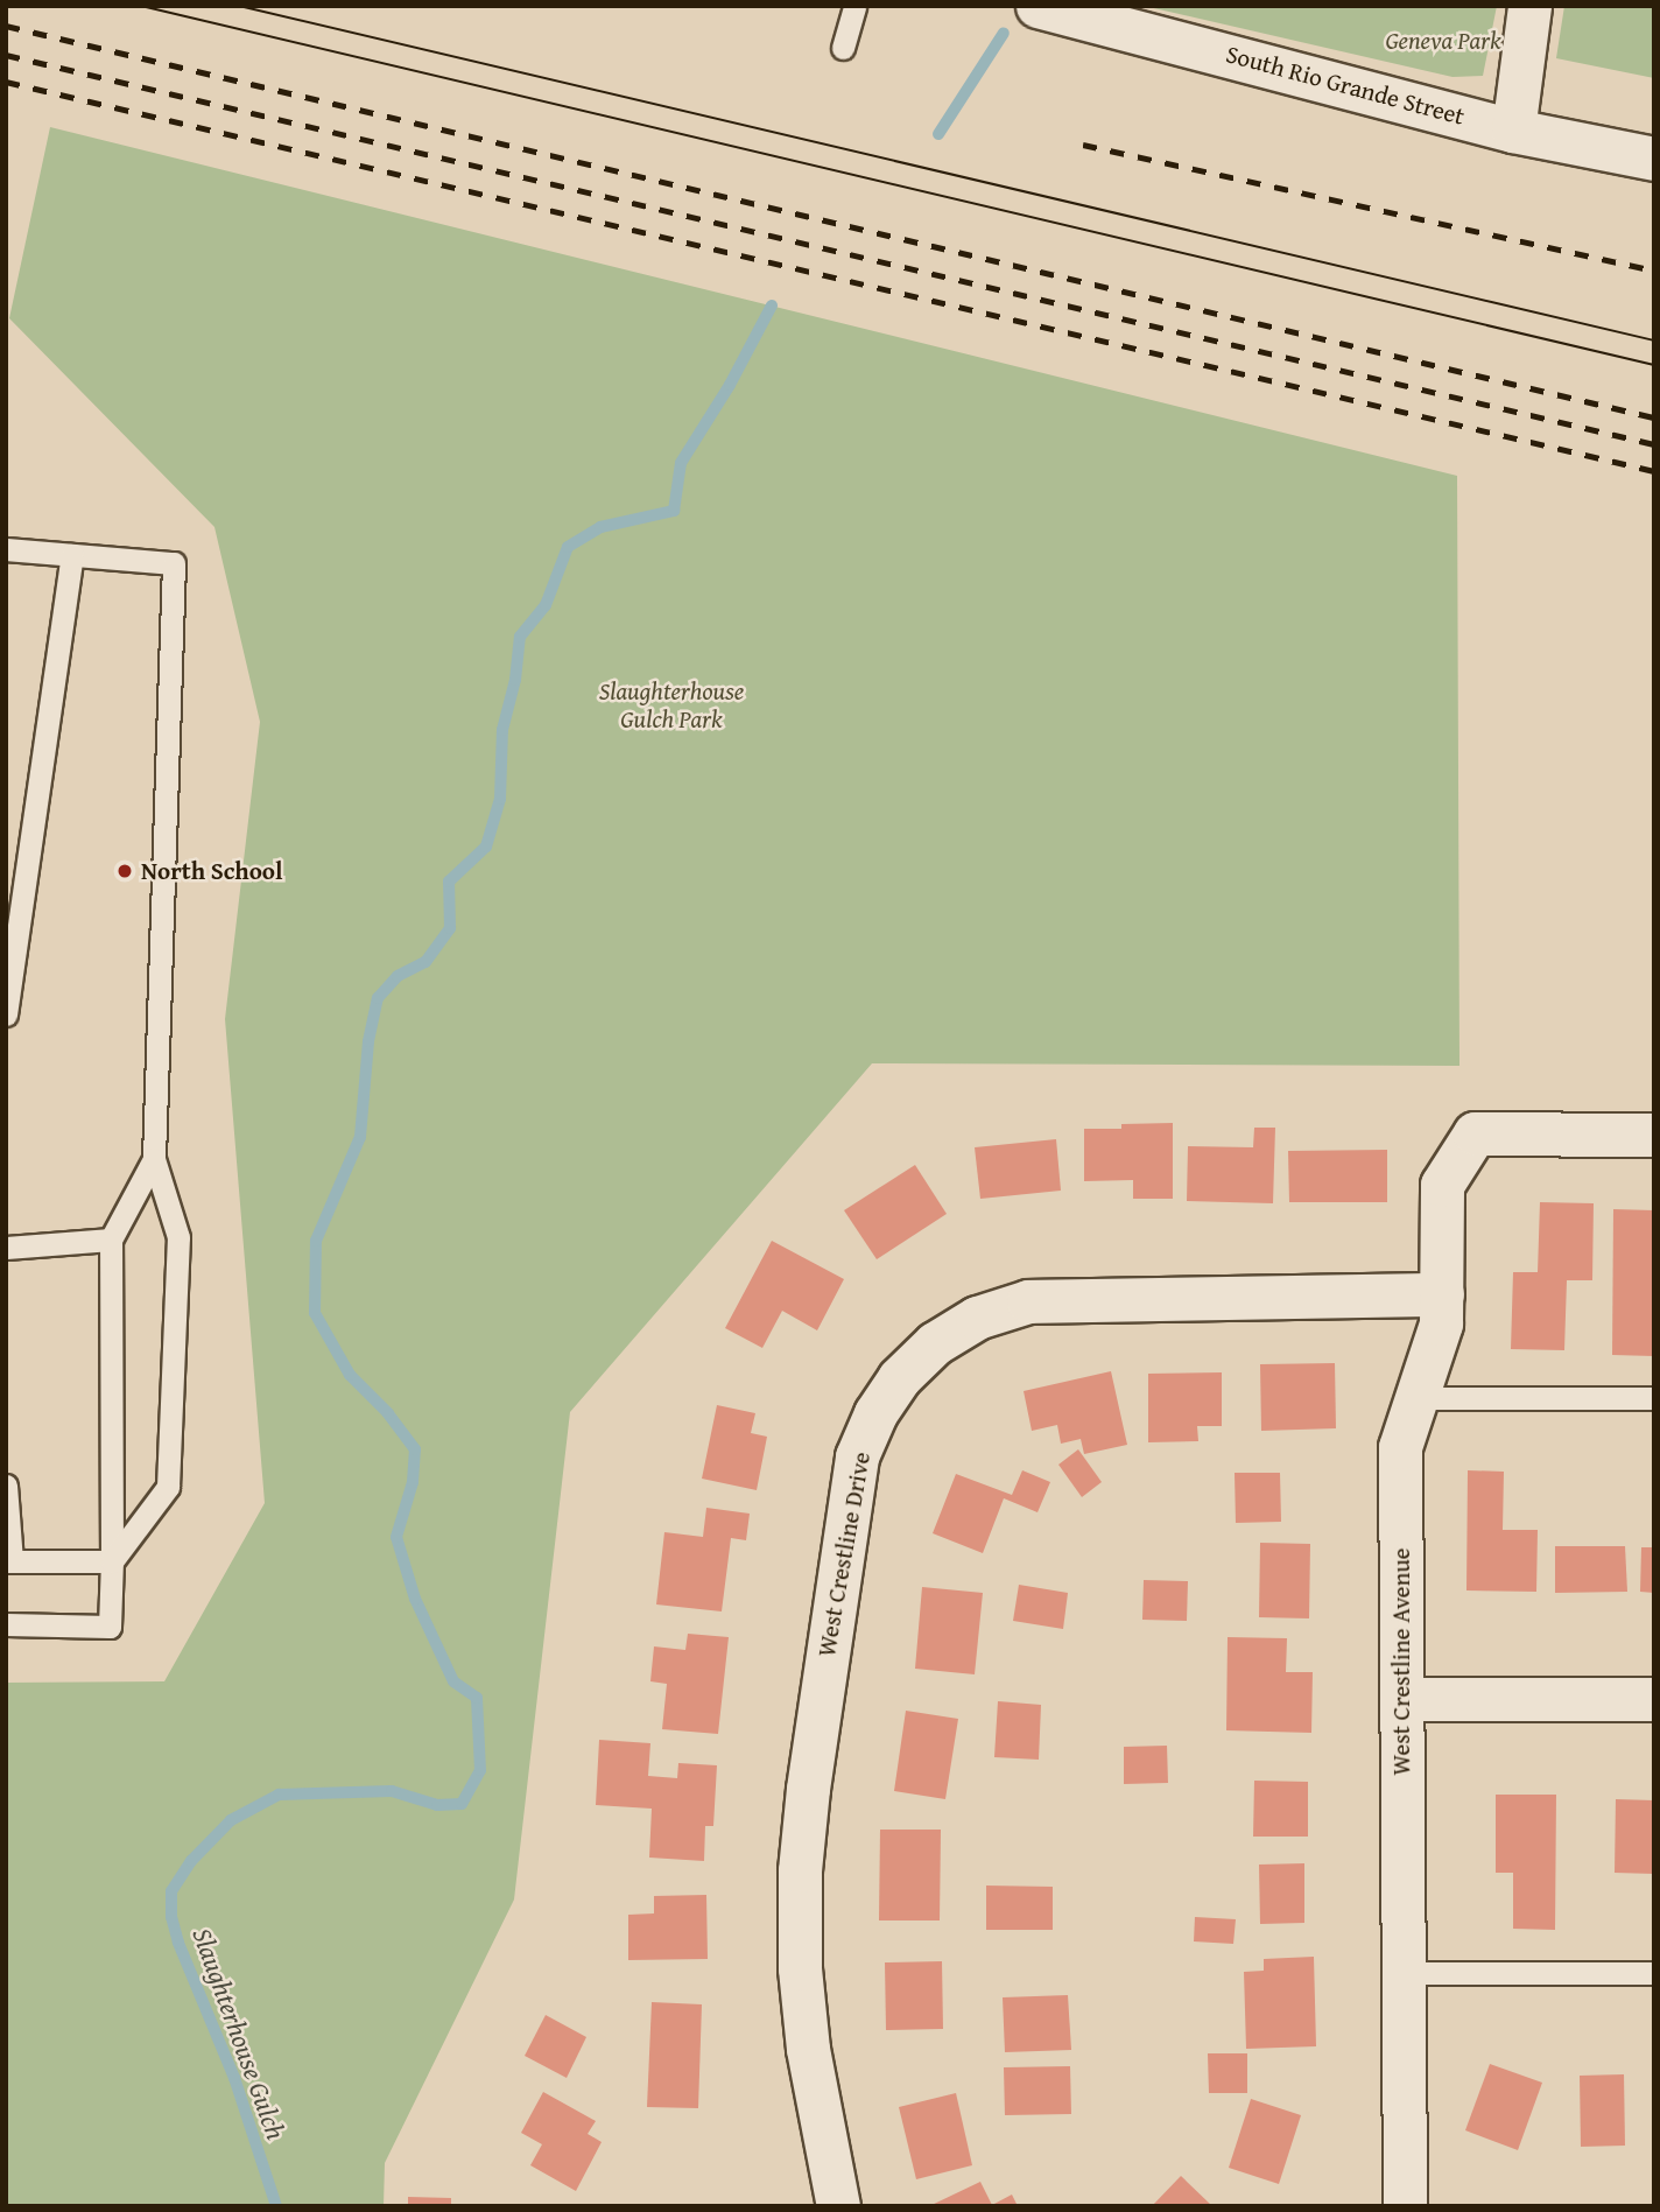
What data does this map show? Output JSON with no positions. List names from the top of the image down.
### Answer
{
  "streets": {
    "street": ["South Rio Grande Street", "West Crestline Drive", "West Crestline Avenue"]
  },
  "crossings": [
    ["West Crestline Drive", "West Crestline Avenue"]
  ],
  "water": ["Slaughterhouse Gulch"],
  "parks": ["Geneva Park", "Slaughterhouse Gulch Park"],
  "places": ["North School"]
}
